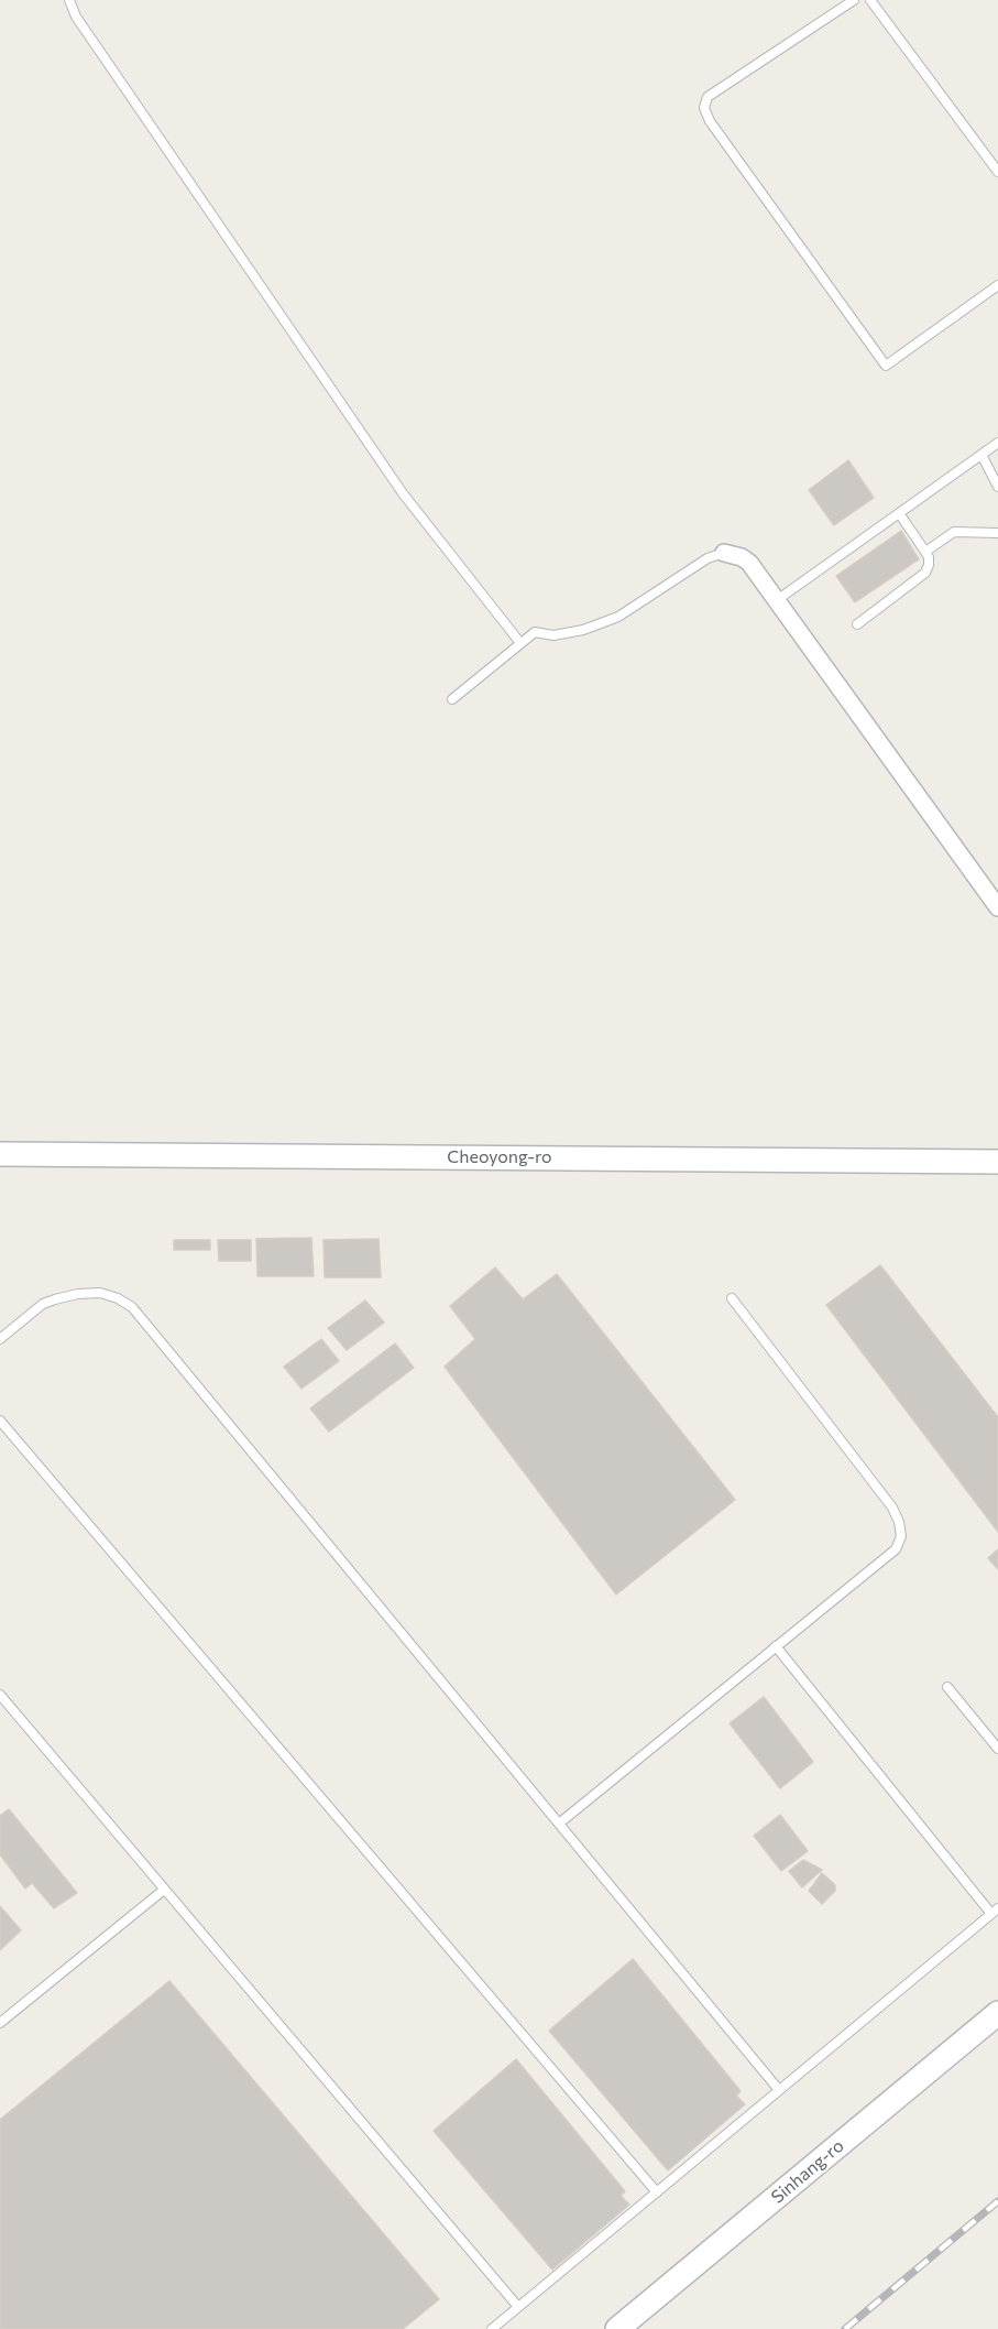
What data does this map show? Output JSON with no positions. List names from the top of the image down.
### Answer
{
  "streets": {
    "street": ["Cheoyong-ro", "Sinhang-ro"]
  }
}
